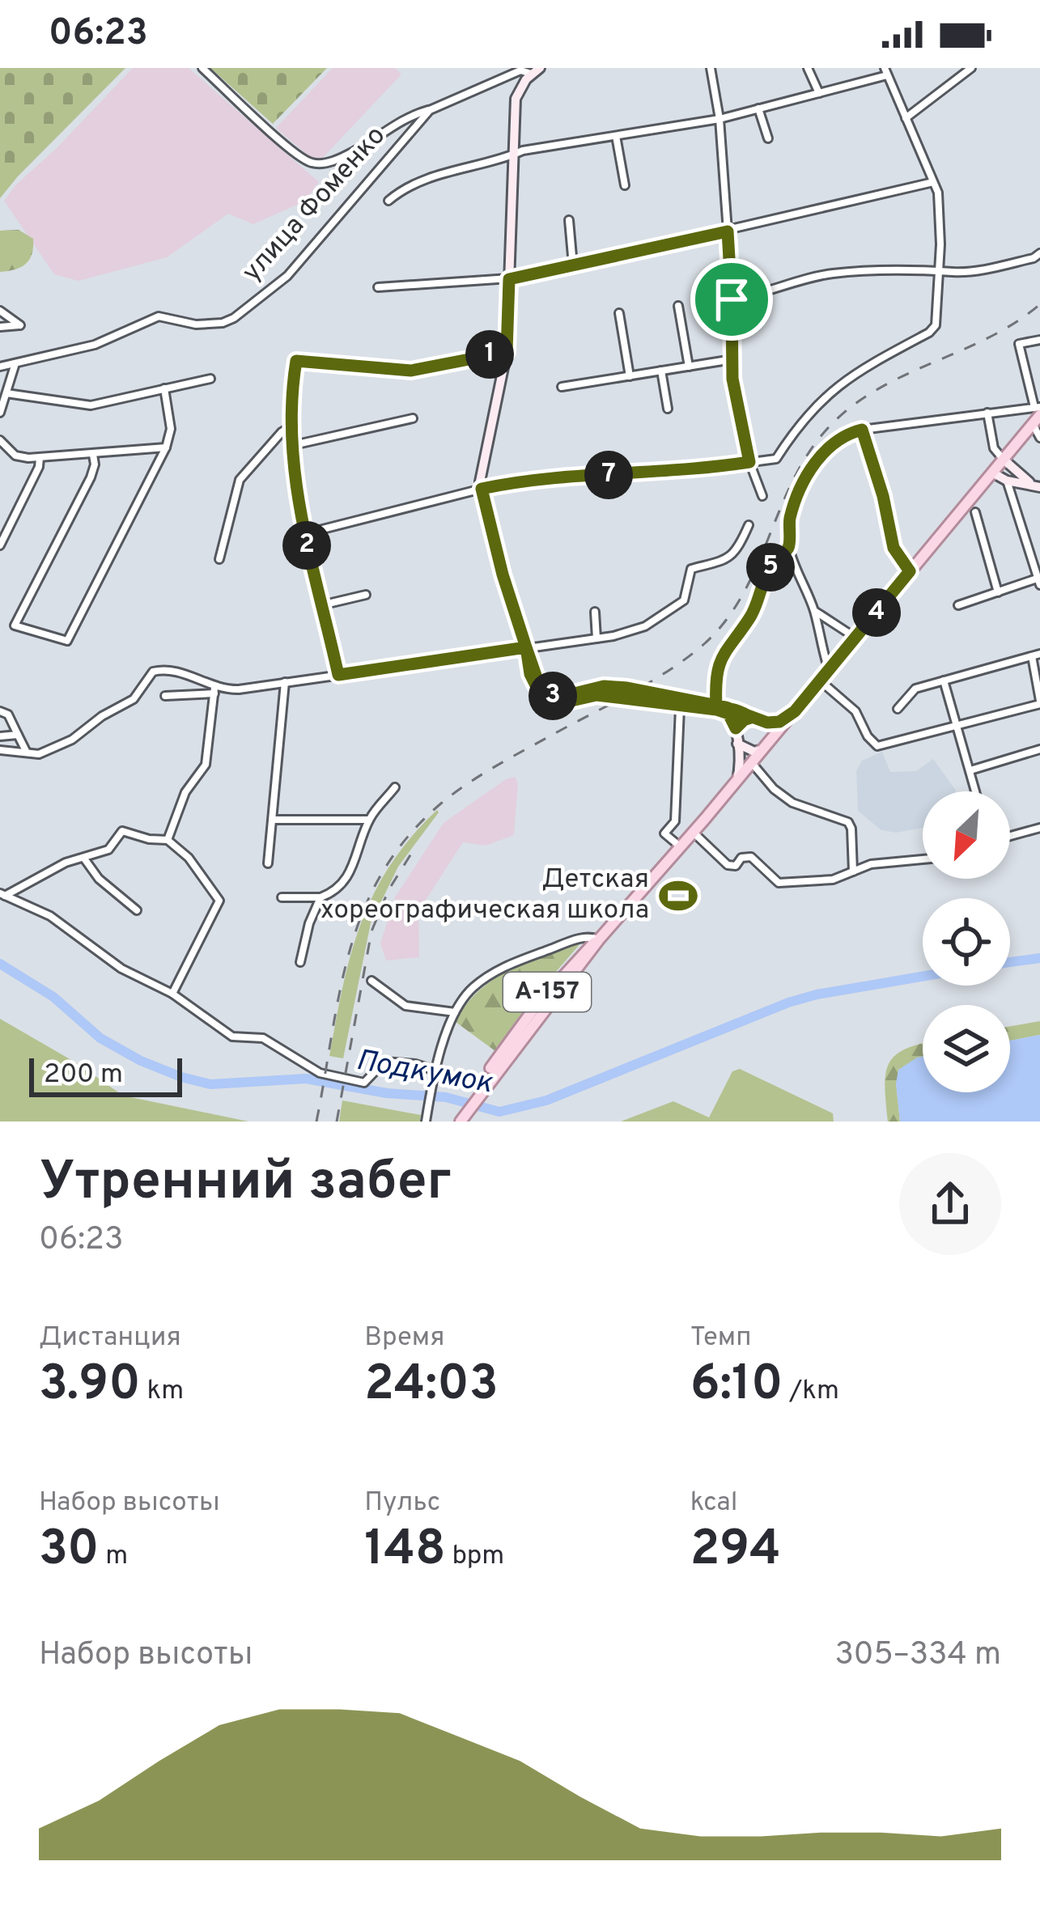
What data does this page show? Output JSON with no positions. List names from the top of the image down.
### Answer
{
  "streets": {
    "main road": ["А-157"],
    "street": ["улица Фоменко"]
  },
  "water": ["Подкумок"],
  "places": {
    "sports": ["Детская хореографическая школа"]
  },
  "scale_bar": "200 m",
  "north": "bottom left",
  "page": {
    "status": "06:23",
    "pins": [
      "1",
      "7",
      "2",
      "5",
      "4",
      "3"
    ],
    "scale": "200 m",
    "heading": ["Утренний забег", "06:23"],
    "stats": [
      ["Дистанция", "3.90 km"],
      ["Время", "24:03"],
      ["Темп", "6:10 /km"],
      ["Набор высоты", "30 m"],
      ["Пульс", "148 bpm"],
      ["kcal", "294"]
    ],
    "chart": ["Набор высоты", "305–334 m"]
  }
}
